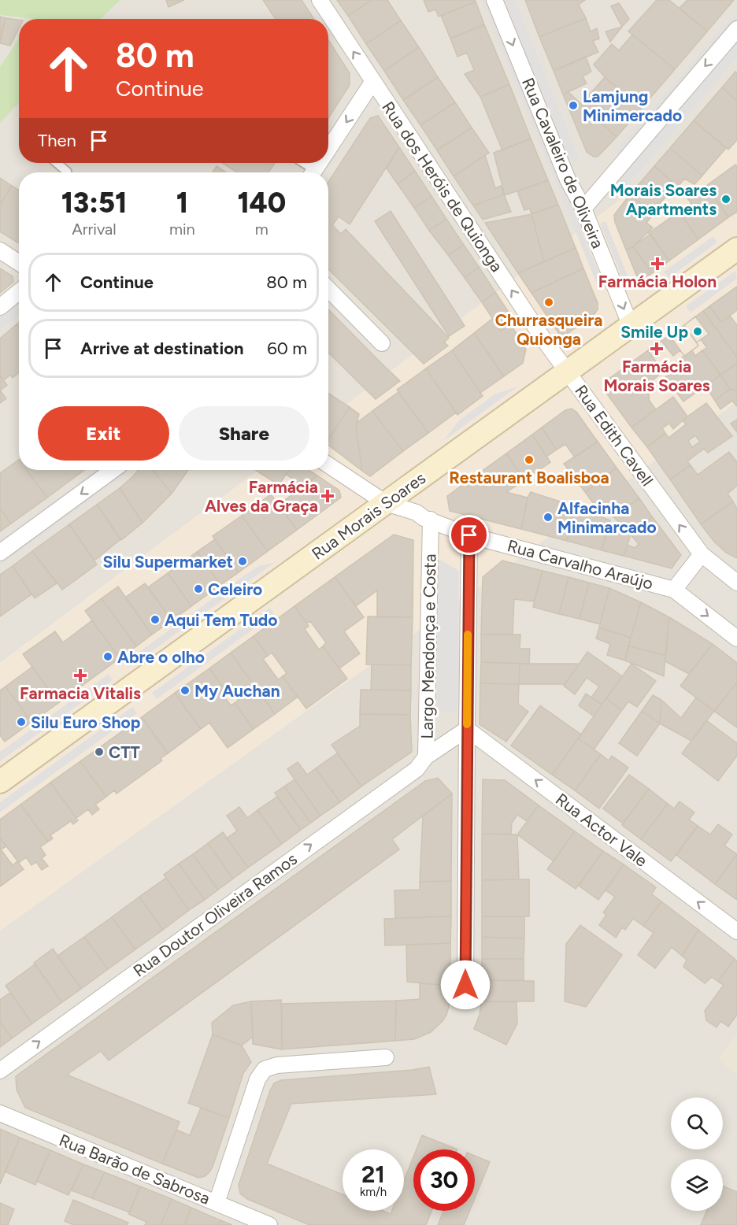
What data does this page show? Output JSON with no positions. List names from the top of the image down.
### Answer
{
  "streets": {
    "main road": ["Rua Morais Soares"],
    "street": [
      "Rua Cavaleiro de Oliveira",
      "Rua dos Heróis de Quionga",
      "Rua Edith Cavell",
      "Rua Carvalho Araújo",
      "Largo Mendonça e Costa",
      "Rua Actor Vale",
      "Rua Doutor Oliveira Ramos",
      "Rua Barão de Sabrosa"
    ]
  },
  "crossings": [
    ["Rua Cavaleiro de Oliveira", "Rua Morais Soares"],
    ["Rua dos Heróis de Quionga", "Rua Edith Cavell"],
    ["Rua dos Heróis de Quionga", "Rua Morais Soares"],
    ["Rua Edith Cavell", "Rua Morais Soares"],
    ["Rua Morais Soares", "Rua Carvalho Araújo"],
    ["Rua Carvalho Araújo", "Largo Mendonça e Costa"],
    ["Largo Mendonça e Costa", "Rua Actor Vale"],
    ["Largo Mendonça e Costa", "Rua Doutor Oliveira Ramos"]
  ],
  "one_way": [
    "Rua Cavaleiro de Oliveira",
    "Rua dos Heróis de Quionga",
    "Rua Edith Cavell",
    "Rua Actor Vale",
    "Rua Doutor Oliveira Ramos"
  ],
  "places": {
    "other": [
      "Lamjung Minimercado",
      "Morais Soares Apartments",
      "Churrasqueira Quionga",
      "Smile Up",
      "Restaurant Boalisboa",
      "Alfacinha Minimarcado",
      "Silu Supermarket",
      "Celeiro",
      "Aqui Tem Tudo",
      "Abre o olho",
      "My Auchan",
      "Silu Euro Shop",
      "CTT"
    ],
    "health": [
      "Farmácia Holon",
      "Farmácia Morais Soares",
      "Farmácia Alves da Graça",
      "Farmacia Vitalis"
    ]
  },
  "page": {
    "turn": ["80 m", "Continue"],
    "then": "Then",
    "eta": [
      "13:51",
      "Arrival",
      "1",
      "min",
      "140",
      "m"
    ],
    "list": [
      {
        "name": "Continue",
        "value": "80 m"
      },
      {
        "name": "Arrive at destination",
        "value": "60 m"
      }
    ],
    "buttons": ["Exit", "Share"],
    "speed": "21 km/h",
    "limit": "30"
  }
}
